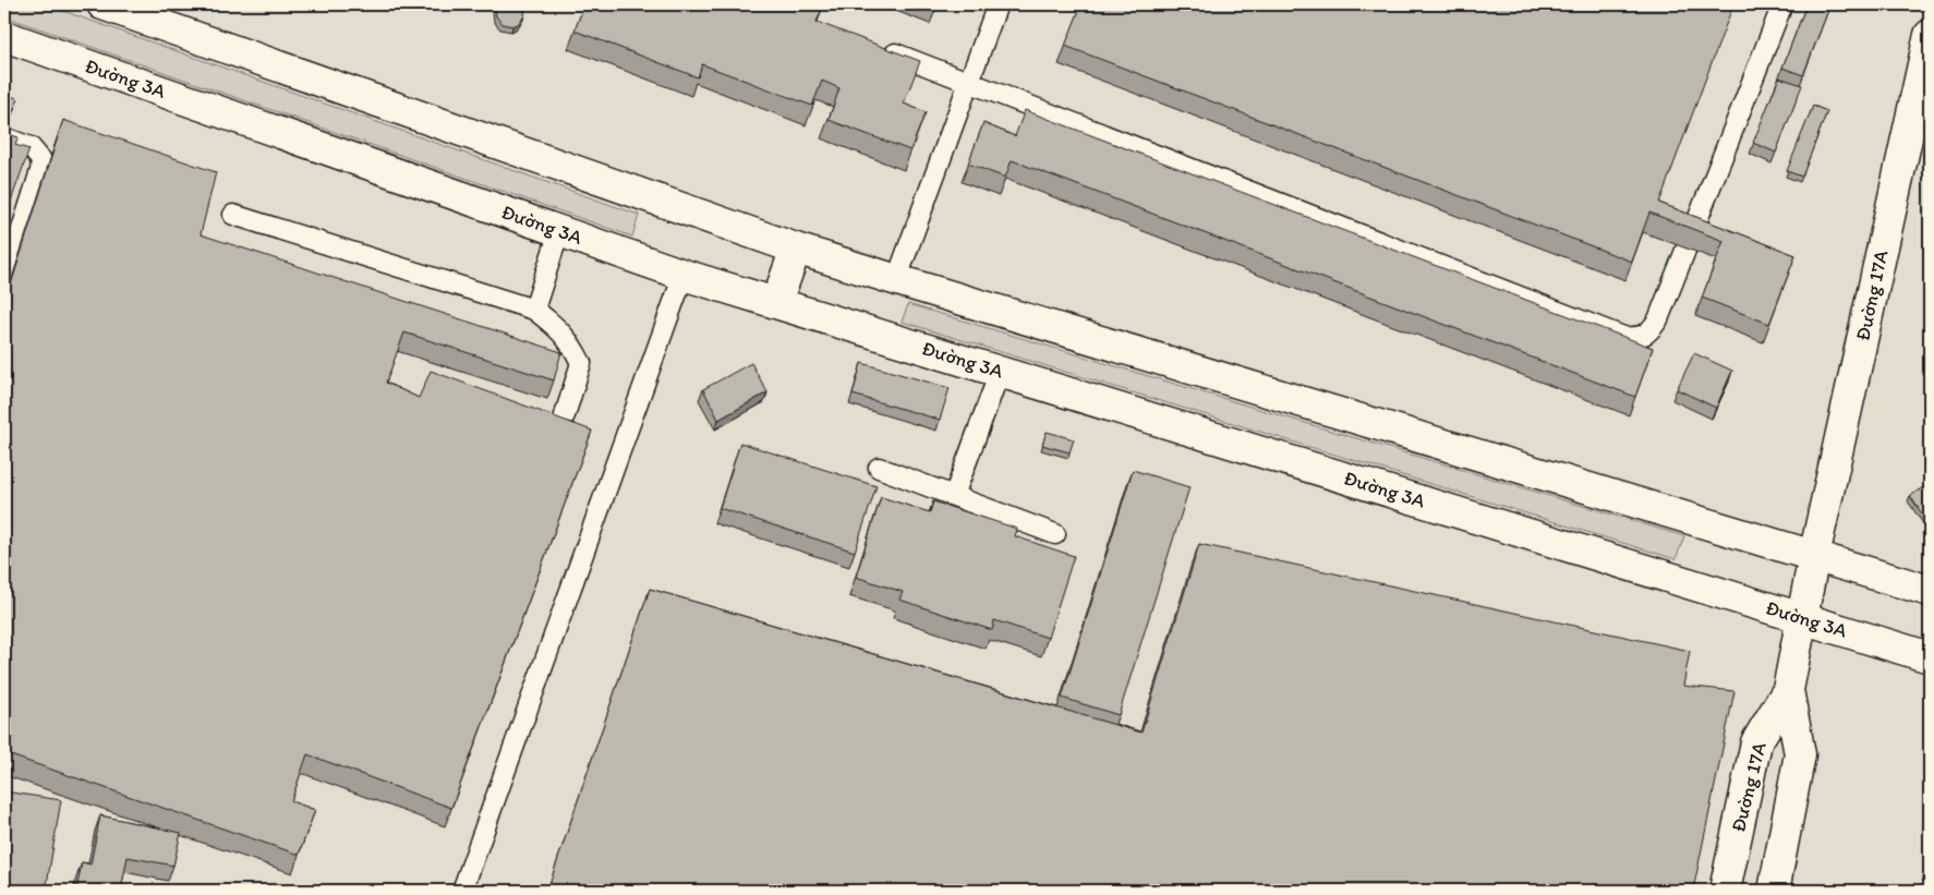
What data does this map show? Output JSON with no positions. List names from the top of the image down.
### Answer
{
  "streets": {
    "street": ["Đường 3A", "Đường 17A"]
  },
  "crossings": [
    ["Đường 3A", "Đường 17A"]
  ]
}
